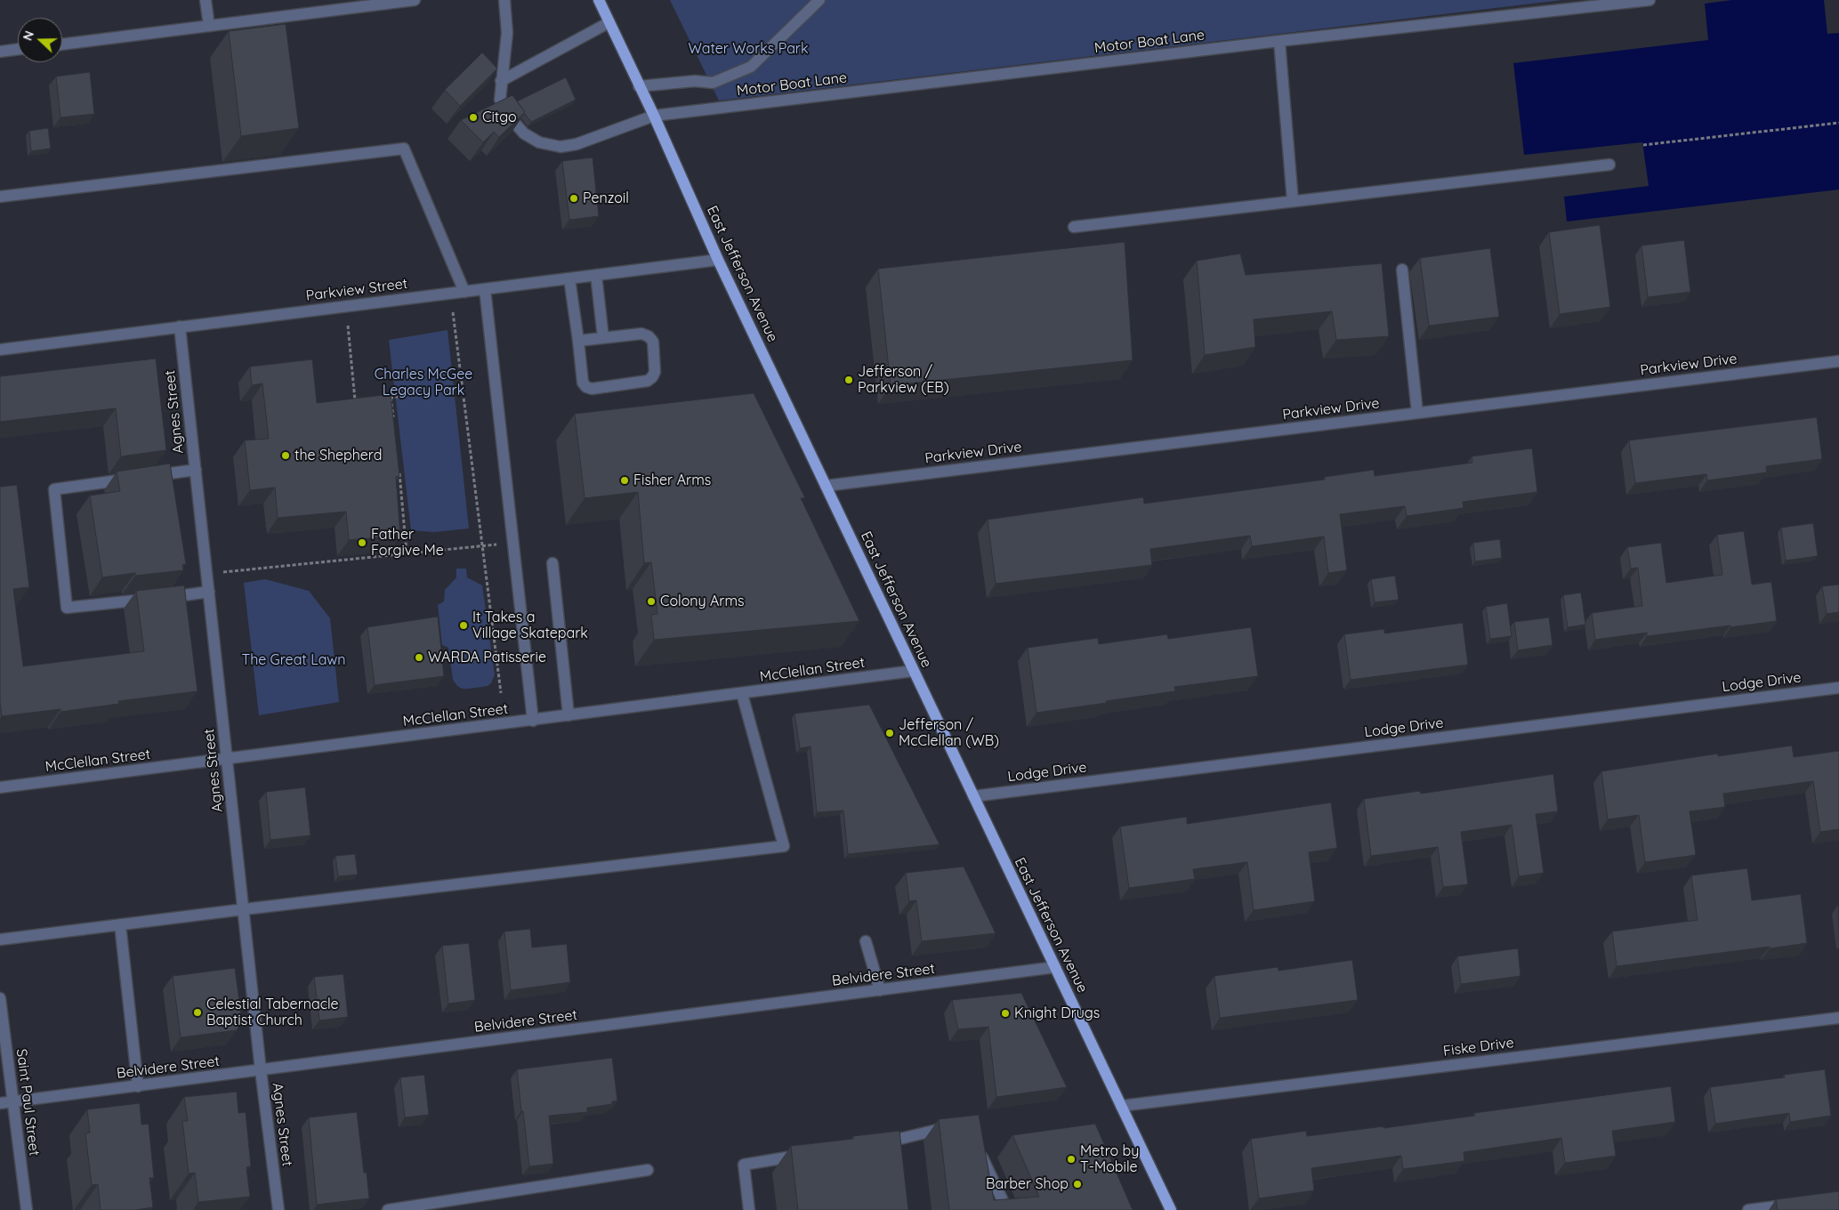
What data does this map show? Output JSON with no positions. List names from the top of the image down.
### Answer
{
  "streets": {
    "main road": ["East Jefferson Avenue"],
    "street": [
      "Motor Boat Lane",
      "Parkview Street",
      "Parkview Drive",
      "Agnes Street",
      "McClellan Street",
      "Lodge Drive",
      "Belvidere Street",
      "Fiske Drive",
      "Saint Paul Street"
    ]
  },
  "crossings": [
    ["Motor Boat Lane", "East Jefferson Avenue"],
    ["East Jefferson Avenue", "Parkview Street"],
    ["East Jefferson Avenue", "Parkview Drive"],
    ["East Jefferson Avenue", "McClellan Street"],
    ["East Jefferson Avenue", "Lodge Drive"],
    ["East Jefferson Avenue", "Belvidere Street"],
    ["East Jefferson Avenue", "Fiske Drive"],
    ["Parkview Street", "Agnes Street"],
    ["Agnes Street", "McClellan Street"],
    ["Agnes Street", "Belvidere Street"],
    ["Belvidere Street", "Saint Paul Street"]
  ],
  "parks": ["Water Works Park", "Charles McGee Legacy Park", "The Great Lawn"],
  "places": [
    "Citgo",
    "Penzoil",
    "Jefferson / Parkview (EB)",
    "the Shepherd",
    "Fisher Arms",
    "Father Forgive Me",
    "Colony Arms",
    "It Takes a Village Skatepark",
    "WARDA Patisserie",
    "Jefferson / McClellan (WB)",
    "Celestial Tabernacle Baptist Church",
    "Knight Drugs",
    "Metro by T-Mobile",
    "Barber Shop"
  ],
  "north": "left"
}
